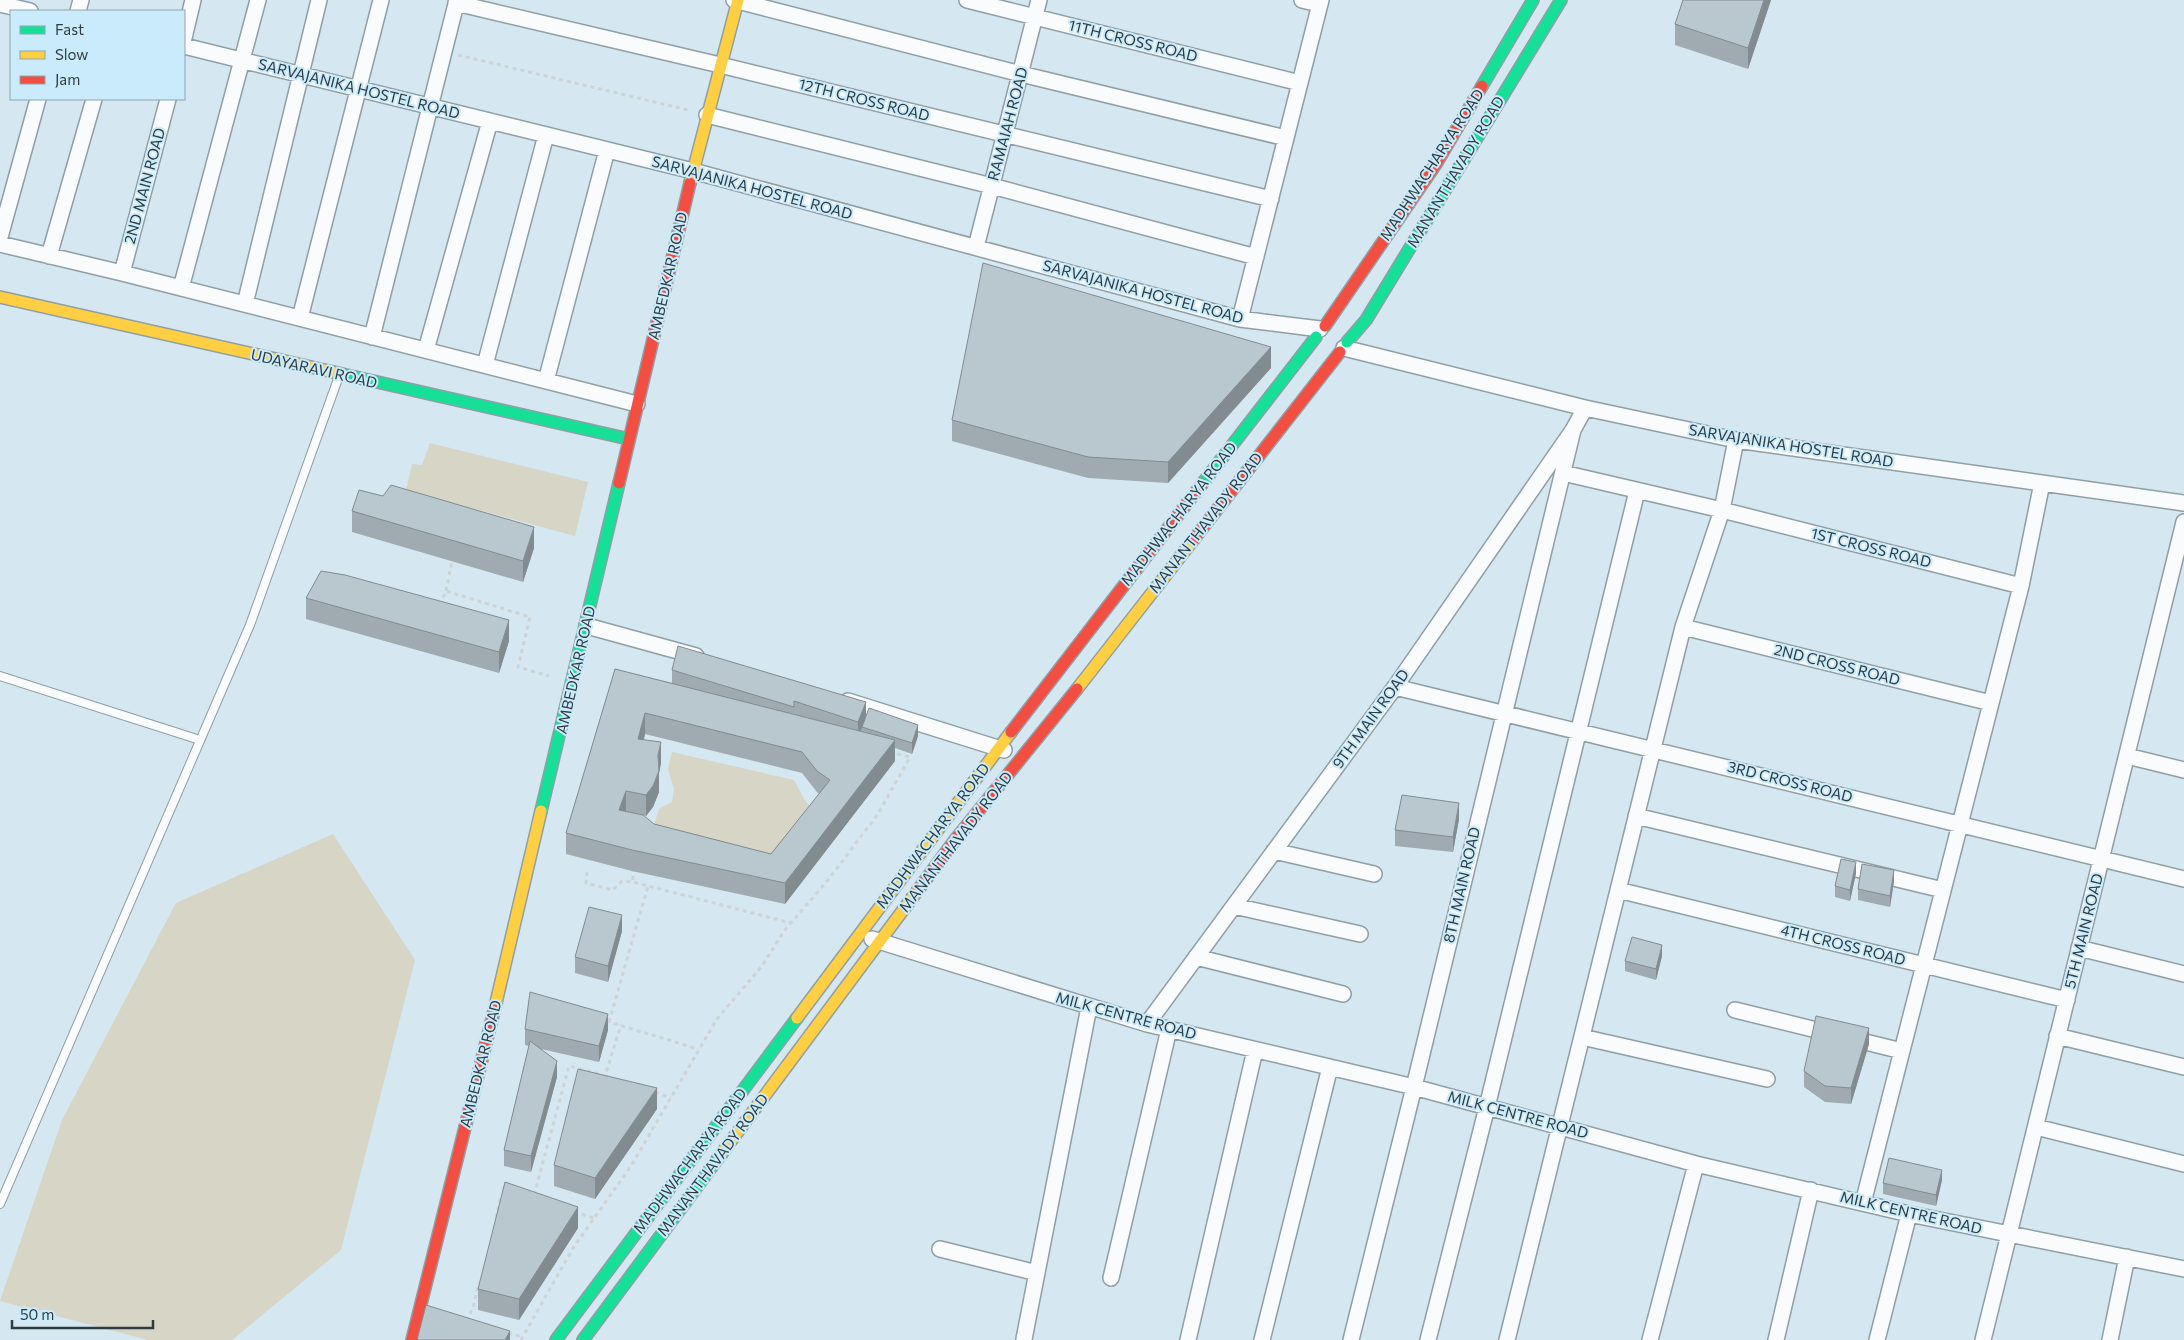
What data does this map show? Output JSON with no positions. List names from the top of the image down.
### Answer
{
  "streets": {
    "main road": [
      "MADHWACHARYA ROAD",
      "MANANTHAVADY ROAD",
      "AMBEDKAR ROAD",
      "UDAYARAVI ROAD"
    ],
    "street": [
      "11TH CROSS ROAD",
      "SARVAJANIKA HOSTEL ROAD",
      "12TH CROSS ROAD",
      "RAMAIAH ROAD",
      "2ND MAIN ROAD",
      "1ST CROSS ROAD",
      "2ND CROSS ROAD",
      "9TH MAIN ROAD",
      "3RD CROSS ROAD",
      "8TH MAIN ROAD",
      "5TH MAIN ROAD",
      "4TH CROSS ROAD",
      "MILK CENTRE ROAD"
    ]
  },
  "crossings": [
    ["11TH CROSS ROAD", "RAMAIAH ROAD"],
    ["SARVAJANIKA HOSTEL ROAD", "RAMAIAH ROAD"],
    ["SARVAJANIKA HOSTEL ROAD", "MADHWACHARYA ROAD"],
    ["SARVAJANIKA HOSTEL ROAD", "MANANTHAVADY ROAD"],
    ["SARVAJANIKA HOSTEL ROAD", "AMBEDKAR ROAD"],
    ["SARVAJANIKA HOSTEL ROAD", "9TH MAIN ROAD"],
    ["12TH CROSS ROAD", "RAMAIAH ROAD"],
    ["12TH CROSS ROAD", "AMBEDKAR ROAD"],
    ["MADHWACHARYA ROAD", "MILK CENTRE ROAD"],
    ["MANANTHAVADY ROAD", "MILK CENTRE ROAD"],
    ["AMBEDKAR ROAD", "UDAYARAVI ROAD"],
    ["1ST CROSS ROAD", "8TH MAIN ROAD"],
    ["9TH MAIN ROAD", "3RD CROSS ROAD"],
    ["9TH MAIN ROAD", "8TH MAIN ROAD"],
    ["9TH MAIN ROAD", "MILK CENTRE ROAD"],
    ["3RD CROSS ROAD", "8TH MAIN ROAD"],
    ["3RD CROSS ROAD", "5TH MAIN ROAD"],
    ["8TH MAIN ROAD", "MILK CENTRE ROAD"],
    ["5TH MAIN ROAD", "4TH CROSS ROAD"],
    ["5TH MAIN ROAD", "MILK CENTRE ROAD"]
  ],
  "legend": ["Fast", "Slow", "Jam"],
  "scale_bar": "50 m"
}
